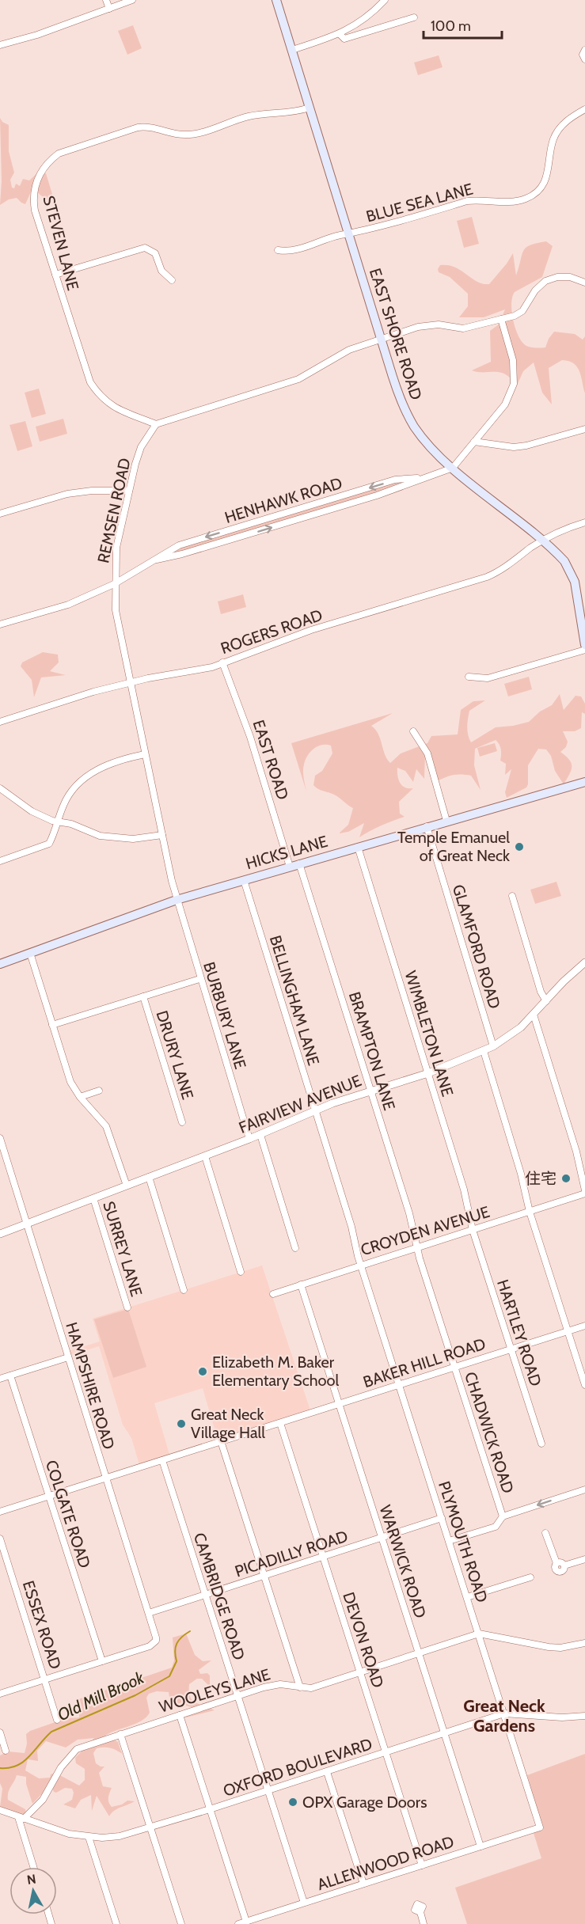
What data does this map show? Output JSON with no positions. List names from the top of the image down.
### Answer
{
  "streets": {
    "main road": ["EAST SHORE ROAD", "HICKS LANE"],
    "street": [
      "BLUE SEA LANE",
      "STEVEN LANE",
      "HENHAWK ROAD",
      "REMSEN ROAD",
      "ROGERS ROAD",
      "EAST ROAD",
      "GLAMFORD ROAD",
      "BELLINGHAM LANE",
      "BURBURY LANE",
      "WIMBLETON LANE",
      "BRAMPTON LANE",
      "DRURY LANE",
      "FAIRVIEW AVENUE",
      "CROYDEN AVENUE",
      "SURREY LANE",
      "HARTLEY ROAD",
      "BAKER HILL ROAD",
      "HAMPSHIRE ROAD",
      "CHADWICK ROAD",
      "COLGATE ROAD",
      "PLYMOUTH ROAD",
      "PICADILLY ROAD",
      "WARWICK ROAD",
      "CAMBRIDGE ROAD",
      "ESSEX ROAD",
      "DEVON ROAD",
      "WOOLEYS LANE",
      "OXFORD BOULEVARD",
      "ALLENWOOD ROAD"
    ]
  },
  "crossings": [
    ["BLUE SEA LANE", "EAST SHORE ROAD"],
    ["STEVEN LANE", "EAST SHORE ROAD"],
    ["STEVEN LANE", "REMSEN ROAD"],
    ["EAST SHORE ROAD", "HENHAWK ROAD"],
    ["EAST SHORE ROAD", "ROGERS ROAD"],
    ["HENHAWK ROAD", "REMSEN ROAD"],
    ["REMSEN ROAD", "ROGERS ROAD"],
    ["REMSEN ROAD", "HICKS LANE"],
    ["REMSEN ROAD", "BURBURY LANE"],
    ["ROGERS ROAD", "EAST ROAD"],
    ["EAST ROAD", "HICKS LANE"],
    ["HICKS LANE", "GLAMFORD ROAD"],
    ["HICKS LANE", "BELLINGHAM LANE"],
    ["HICKS LANE", "BURBURY LANE"],
    ["HICKS LANE", "WIMBLETON LANE"],
    ["HICKS LANE", "BRAMPTON LANE"],
    ["GLAMFORD ROAD", "FAIRVIEW AVENUE"],
    ["BELLINGHAM LANE", "FAIRVIEW AVENUE"],
    ["BELLINGHAM LANE", "CROYDEN AVENUE"],
    ["BELLINGHAM LANE", "PLYMOUTH ROAD"],
    ["BURBURY LANE", "FAIRVIEW AVENUE"],
    ["WIMBLETON LANE", "FAIRVIEW AVENUE"],
    ["WIMBLETON LANE", "CROYDEN AVENUE"],
    ["WIMBLETON LANE", "HARTLEY ROAD"],
    ["BRAMPTON LANE", "FAIRVIEW AVENUE"],
    ["BRAMPTON LANE", "CROYDEN AVENUE"],
    ["BRAMPTON LANE", "CHADWICK ROAD"],
    ["FAIRVIEW AVENUE", "SURREY LANE"],
    ["FAIRVIEW AVENUE", "HAMPSHIRE ROAD"],
    ["CROYDEN AVENUE", "HARTLEY ROAD"],
    ["CROYDEN AVENUE", "CHADWICK ROAD"],
    ["CROYDEN AVENUE", "PLYMOUTH ROAD"],
    ["CROYDEN AVENUE", "WARWICK ROAD"],
    ["HARTLEY ROAD", "BAKER HILL ROAD"],
    ["BAKER HILL ROAD", "HAMPSHIRE ROAD"],
    ["BAKER HILL ROAD", "CHADWICK ROAD"],
    ["BAKER HILL ROAD", "COLGATE ROAD"],
    ["BAKER HILL ROAD", "PLYMOUTH ROAD"],
    ["BAKER HILL ROAD", "WARWICK ROAD"],
    ["BAKER HILL ROAD", "CAMBRIDGE ROAD"],
    ["BAKER HILL ROAD", "DEVON ROAD"],
    ["HAMPSHIRE ROAD", "COLGATE ROAD"],
    ["HAMPSHIRE ROAD", "PICADILLY ROAD"],
    ["PLYMOUTH ROAD", "PICADILLY ROAD"],
    ["PLYMOUTH ROAD", "WOOLEYS LANE"],
    ["PLYMOUTH ROAD", "OXFORD BOULEVARD"],
    ["PLYMOUTH ROAD", "ALLENWOOD ROAD"],
    ["PICADILLY ROAD", "WARWICK ROAD"],
    ["PICADILLY ROAD", "CAMBRIDGE ROAD"],
    ["PICADILLY ROAD", "DEVON ROAD"],
    ["WARWICK ROAD", "WOOLEYS LANE"],
    ["WARWICK ROAD", "OXFORD BOULEVARD"],
    ["WARWICK ROAD", "ALLENWOOD ROAD"],
    ["CAMBRIDGE ROAD", "WOOLEYS LANE"],
    ["CAMBRIDGE ROAD", "OXFORD BOULEVARD"],
    ["CAMBRIDGE ROAD", "ALLENWOOD ROAD"],
    ["DEVON ROAD", "WOOLEYS LANE"],
    ["DEVON ROAD", "OXFORD BOULEVARD"],
    ["DEVON ROAD", "ALLENWOOD ROAD"],
    ["WOOLEYS LANE", "OXFORD BOULEVARD"]
  ],
  "districts": ["Great Neck Gardens"],
  "water": ["Old Mill Brook"],
  "places": [
    "Temple Emanuel of Great Neck",
    "住宅",
    "Elizabeth M. Baker Elementary School",
    "Great Neck Village Hall",
    "OPX Garage Doors"
  ],
  "scale_bar": "100 m",
  "north": "top"
}
